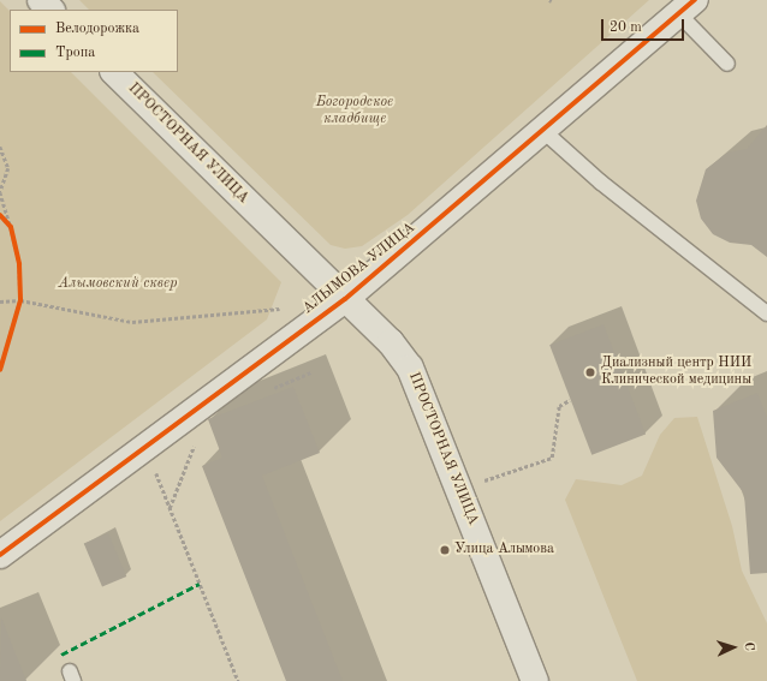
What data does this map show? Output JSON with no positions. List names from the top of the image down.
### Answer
{
  "streets": {
    "street": ["ПРОСТОРНАЯ УЛИЦА", "АЛЫМОВА УЛИЦА"]
  },
  "crossings": [
    ["ПРОСТОРНАЯ УЛИЦА", "АЛЫМОВА УЛИЦА"]
  ],
  "parks": ["Богородское кладбище", "Алымовский сквер"],
  "places": ["Диализный центр НИИ Клинической медицины", "Улица Алымова"],
  "legend": ["Велодорожка", "Тропа"],
  "scale_bar": "20 m",
  "north": "right"
}
